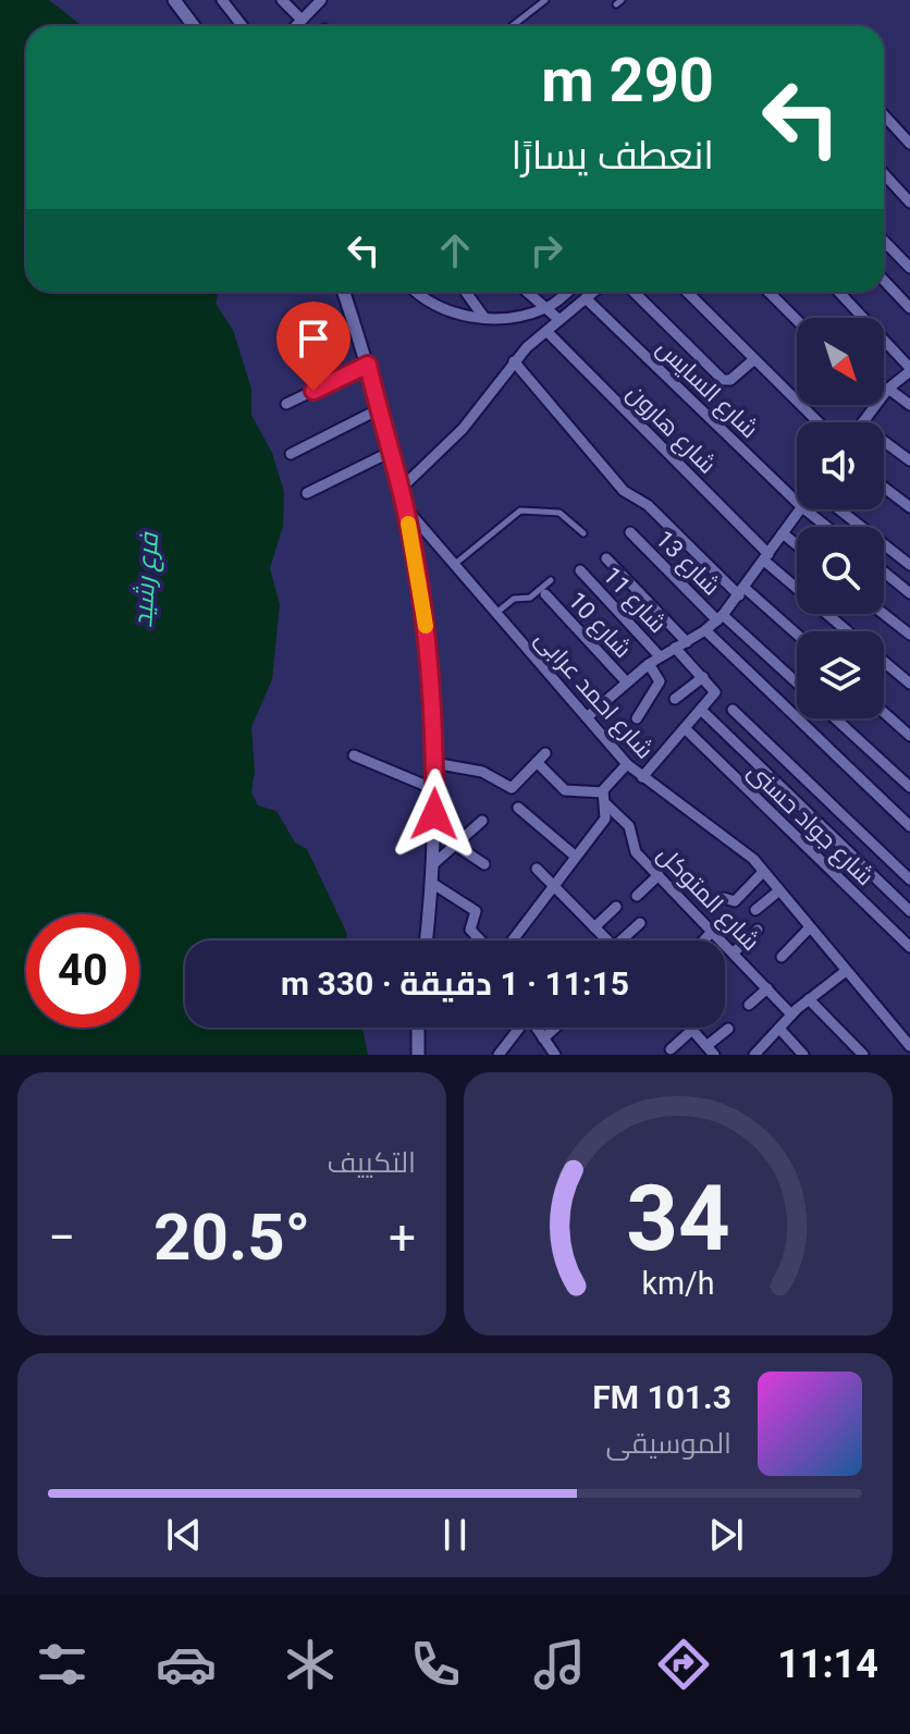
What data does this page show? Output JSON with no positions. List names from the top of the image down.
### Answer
{
  "streets": {
    "street": [
      "شارع السايس",
      "شارع هارون",
      "شارع 13",
      "شارع 11",
      "شارع 10",
      "شارع احمد عرابى",
      "شارع جواد حسنى",
      "شارع المتوكل"
    ]
  },
  "water": ["فرع رشيد"],
  "north": "bottom right",
  "page": {
    "turn": ["290 m", "انعطف يسارًا"],
    "limit": "40",
    "trip": "11:15 · 1 دقيقة · 330 m",
    "tile": "التكييف",
    "heat": ["−", "20.5°", "+"],
    "song": ["101.3 FM", "الموسيقى"],
    "tabs": "11:14",
    "gauge": ["34", "km/h"]
  }
}
